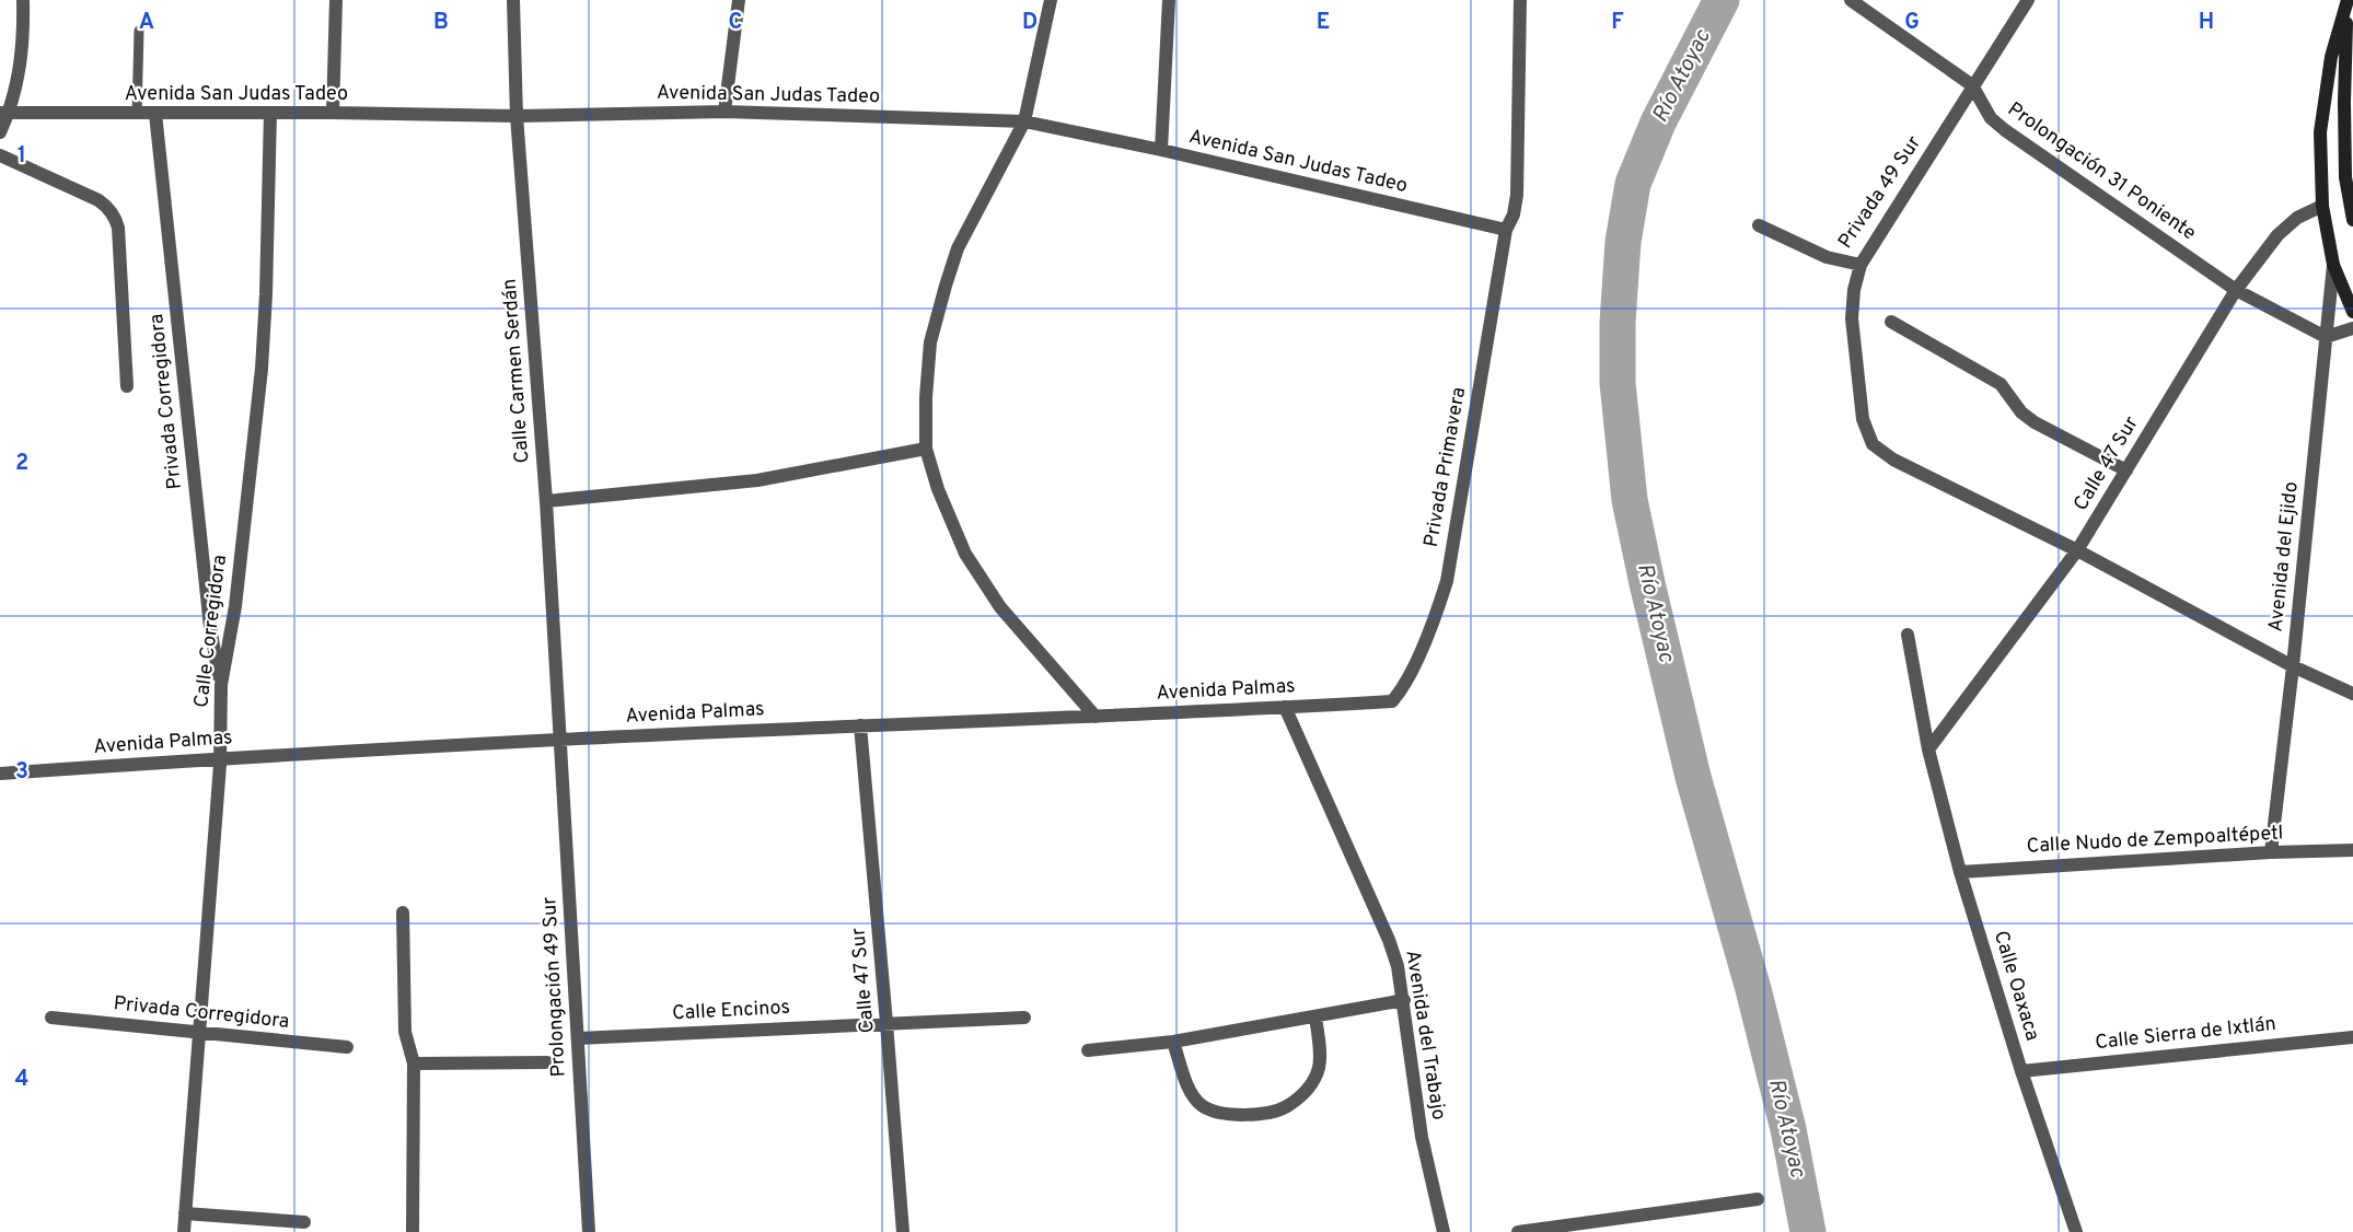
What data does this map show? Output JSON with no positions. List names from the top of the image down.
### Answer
{
  "streets": {
    "street": [
      "Avenida San Judas Tadeo",
      "Prolongación 31 Poniente",
      "Privada 49 Sur",
      "Calle Carmen Serdán",
      "Privada Corregidora",
      "Calle 47 Sur",
      "Privada Primavera",
      "Avenida del Ejido",
      "Calle Corregidora",
      "Avenida Palmas",
      "Calle Nudo de Zempoaltépetl",
      "Calle Oaxaca",
      "Prolongación 49 Sur",
      "Calle Encinos",
      "Calle Sierra de Ixtlán",
      "Avenida del Trabajo"
    ]
  },
  "crossings": [
    ["Avenida San Judas Tadeo", "Calle Carmen Serdán"],
    ["Avenida San Judas Tadeo", "Privada Corregidora"],
    ["Avenida San Judas Tadeo", "Privada Primavera"],
    ["Avenida San Judas Tadeo", "Calle Corregidora"],
    ["Prolongación 31 Poniente", "Privada 49 Sur"],
    ["Prolongación 31 Poniente", "Calle 47 Sur"],
    ["Prolongación 31 Poniente", "Avenida del Ejido"],
    ["Calle Carmen Serdán", "Avenida Palmas"],
    ["Calle Carmen Serdán", "Prolongación 49 Sur"],
    ["Privada Corregidora", "Calle Corregidora"],
    ["Calle 47 Sur", "Avenida Palmas"],
    ["Calle 47 Sur", "Calle Oaxaca"],
    ["Calle 47 Sur", "Calle Encinos"],
    ["Privada Primavera", "Avenida Palmas"],
    ["Avenida del Ejido", "Calle Nudo de Zempoaltépetl"],
    ["Calle Corregidora", "Avenida Palmas"],
    ["Avenida Palmas", "Prolongación 49 Sur"],
    ["Avenida Palmas", "Avenida del Trabajo"],
    ["Calle Nudo de Zempoaltépetl", "Calle Oaxaca"],
    ["Calle Oaxaca", "Calle Sierra de Ixtlán"],
    ["Prolongación 49 Sur", "Calle Encinos"]
  ],
  "water": ["Río Atoyac"],
  "grid": {
    "columns": [
      "A",
      "B",
      "C",
      "D",
      "E",
      "F",
      "G",
      "H"
    ],
    "rows": [
      "1",
      "2",
      "3",
      "4"
    ]
  }
}
